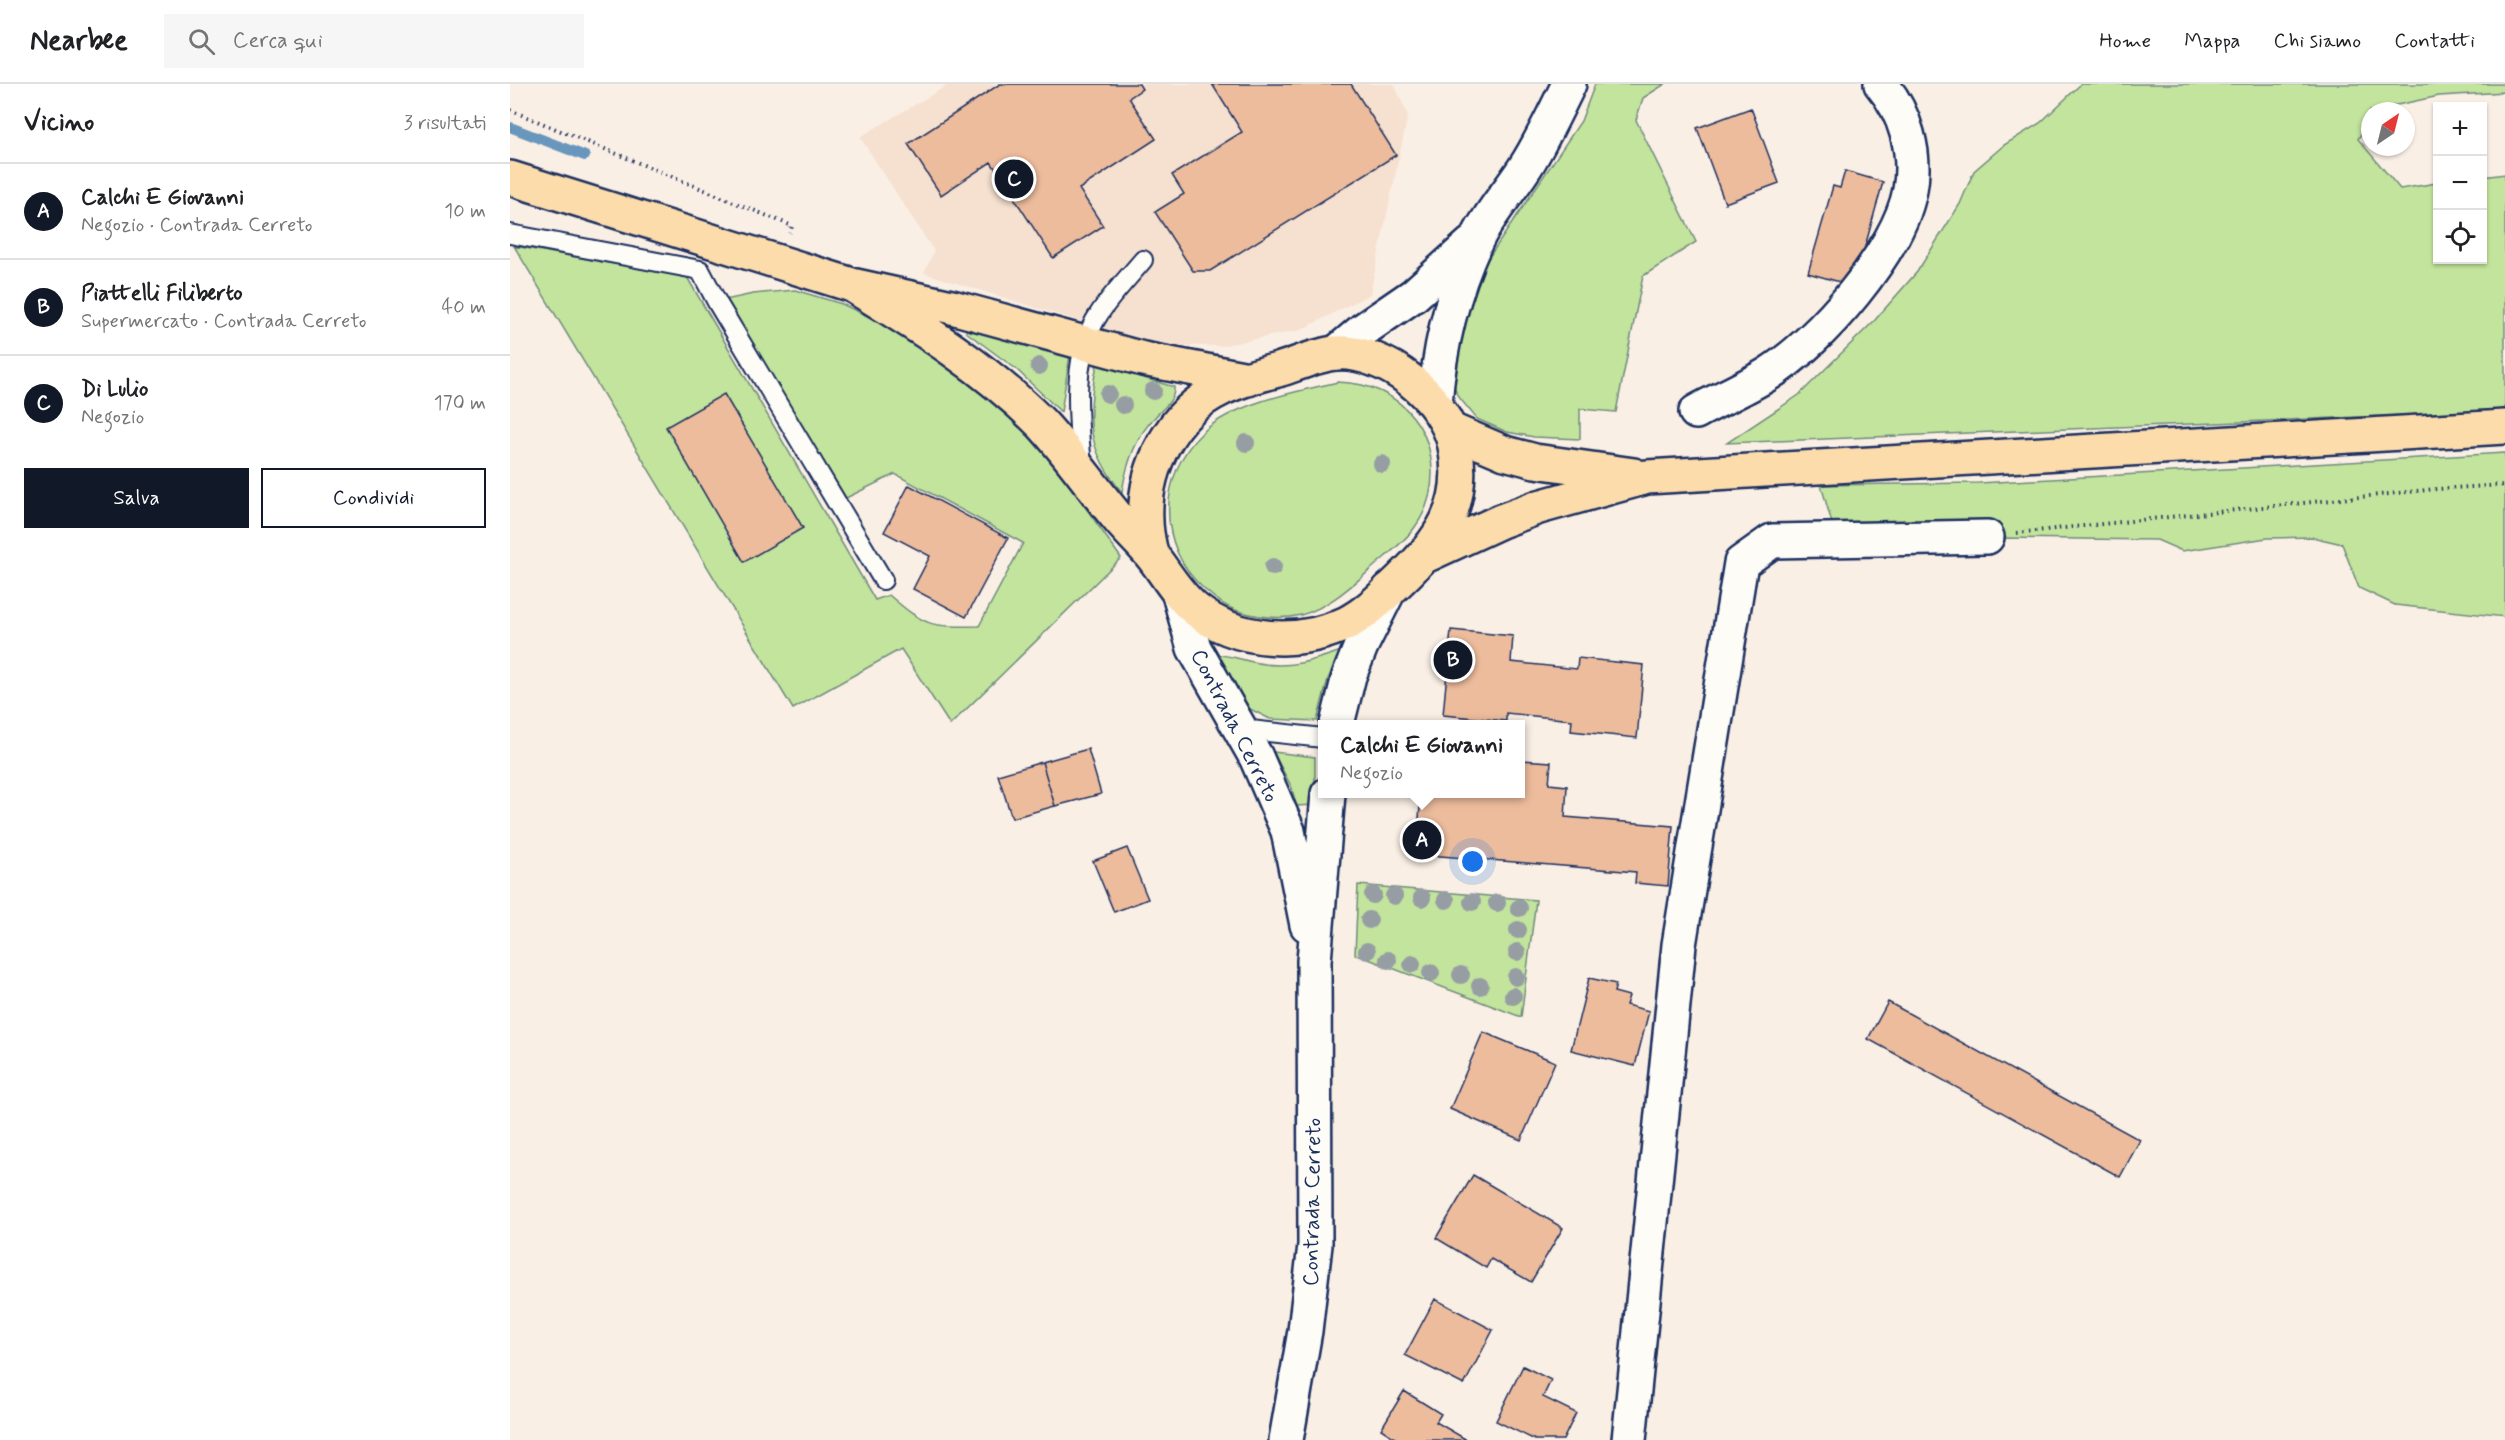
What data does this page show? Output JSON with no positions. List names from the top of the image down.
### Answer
{
  "streets": {
    "main road": ["Contrada Cerreto"]
  },
  "north": "top right",
  "page": {
    "header": "Nearbee",
    "search": "Cerca qui",
    "nav": [
      "Home",
      "Mappa",
      "Chi siamo",
      "Contatti"
    ],
    "heading": ["Vicino", "3 risultati"],
    "map_buttons": ["+", "−"],
    "pins": ["C", "B", "A"],
    "list": [
      {
        "mark": "A",
        "name": "Calchi E Giovanni",
        "note": "Negozio · Contrada Cerreto",
        "value": "10 m"
      },
      {
        "mark": "B",
        "name": "Piattelli Filiberto",
        "note": "Supermercato · Contrada Cerreto",
        "value": "40 m"
      },
      {
        "mark": "C",
        "name": "Di Lulio",
        "note": "Negozio",
        "value": "170 m"
      }
    ],
    "buttons": ["Salva", "Condividi"],
    "popup": ["Calchi E Giovanni", "Negozio"]
  }
}
